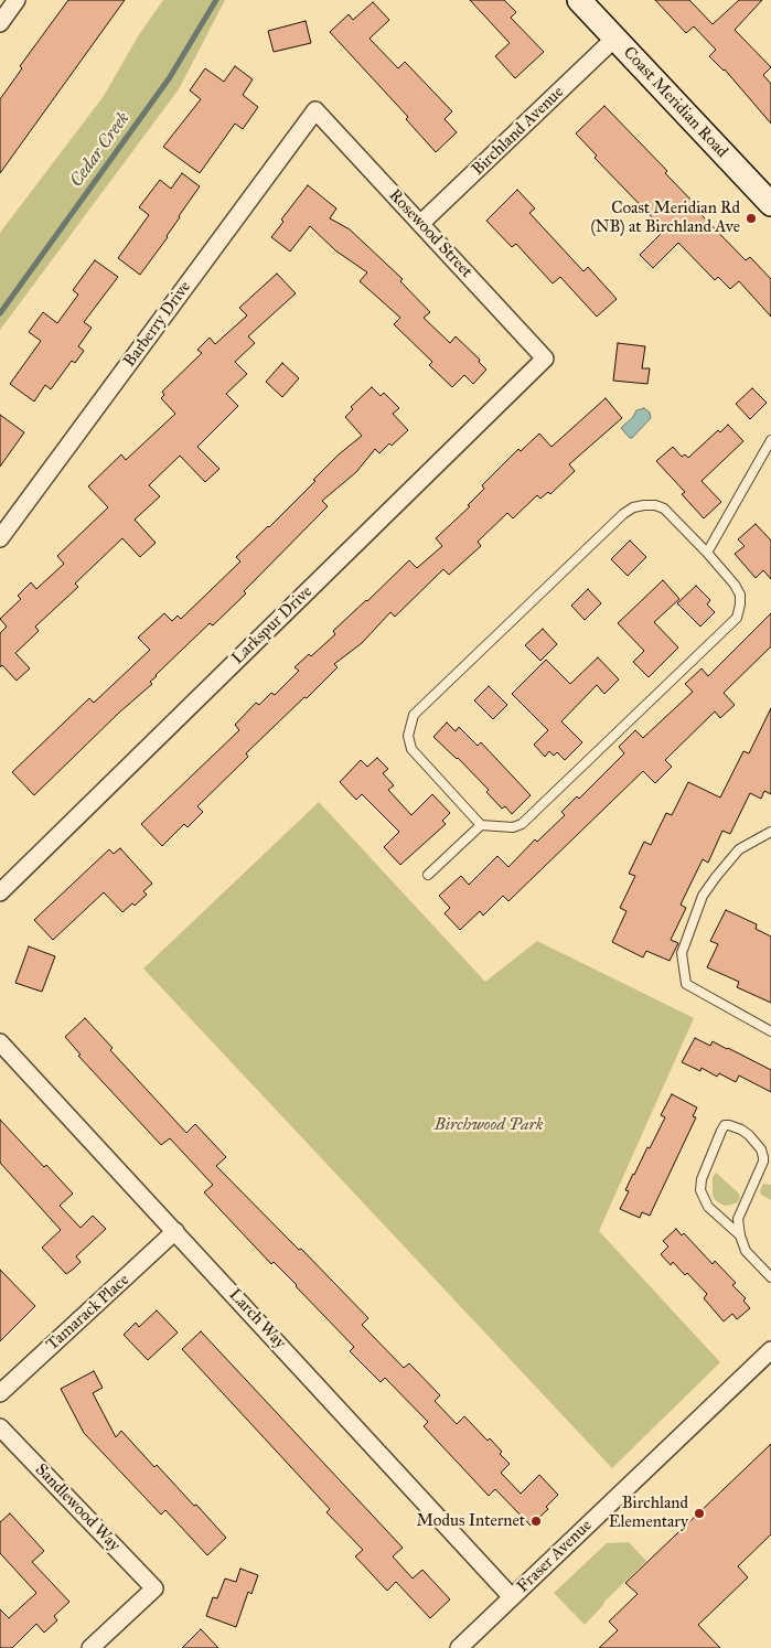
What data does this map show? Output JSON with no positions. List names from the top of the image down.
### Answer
{
  "streets": {
    "main road": ["Coast Meridian Road"],
    "street": [
      "Birchland Avenue",
      "Rosewood Street",
      "Barberry Drive",
      "Larkspur Drive",
      "Tamarack Place",
      "Larch Way",
      "Sandlewood Way",
      "Fraser Avenue"
    ]
  },
  "crossings": [
    ["Coast Meridian Road", "Birchland Avenue"],
    ["Birchland Avenue", "Rosewood Street"],
    ["Rosewood Street", "Barberry Drive"],
    ["Rosewood Street", "Larkspur Drive"],
    ["Tamarack Place", "Larch Way"],
    ["Larch Way", "Fraser Avenue"]
  ],
  "water": ["Cedar Creek"],
  "parks": ["Birchwood Park"],
  "places": ["Coast Meridian Rd (NB) at Birchland Ave", "Birchland Elementary", "Modus Internet"]
}
